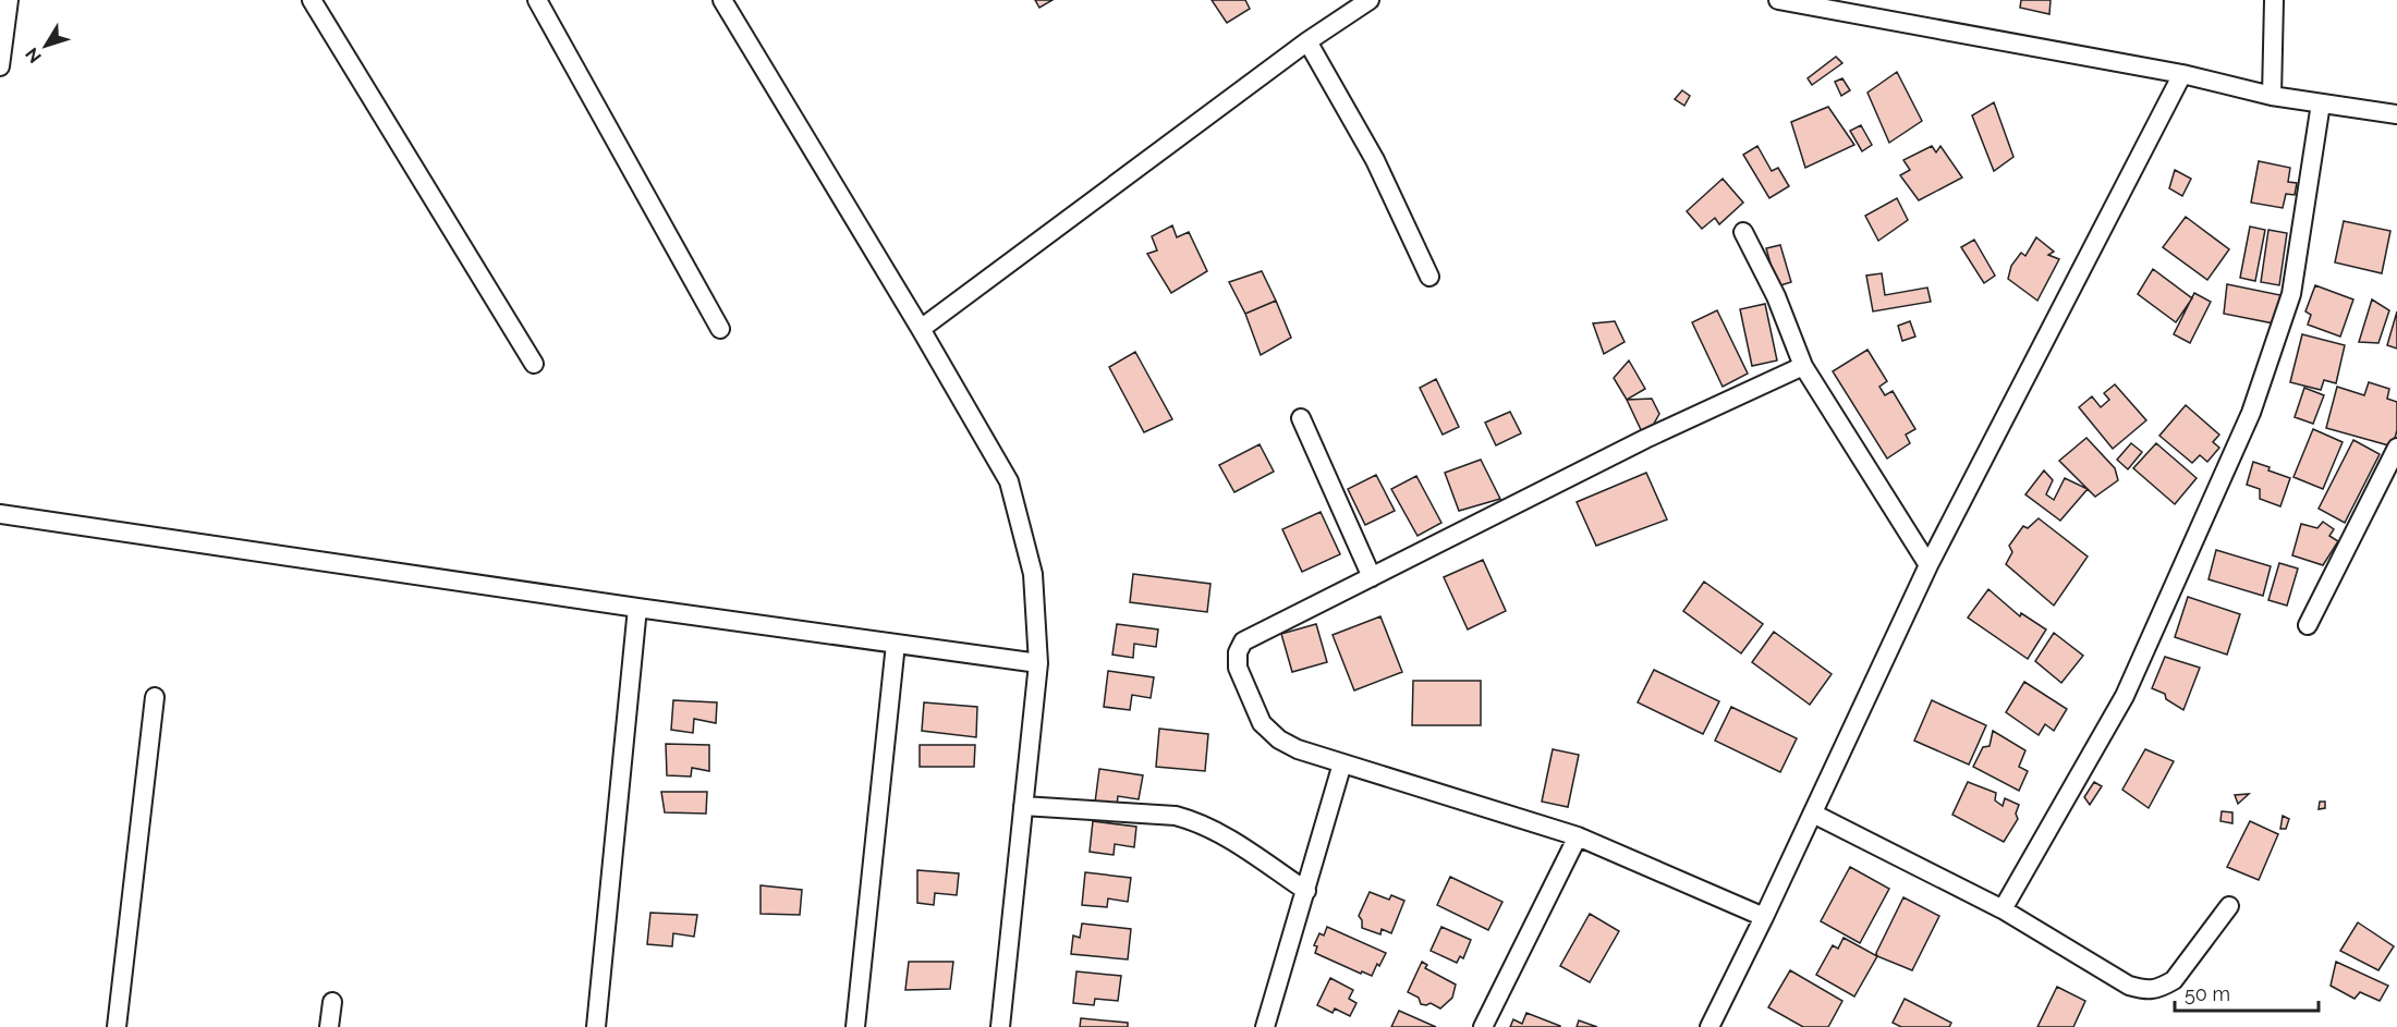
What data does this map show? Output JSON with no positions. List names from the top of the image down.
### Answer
{
  "scale_bar": "50 m",
  "north": "bottom left"
}
